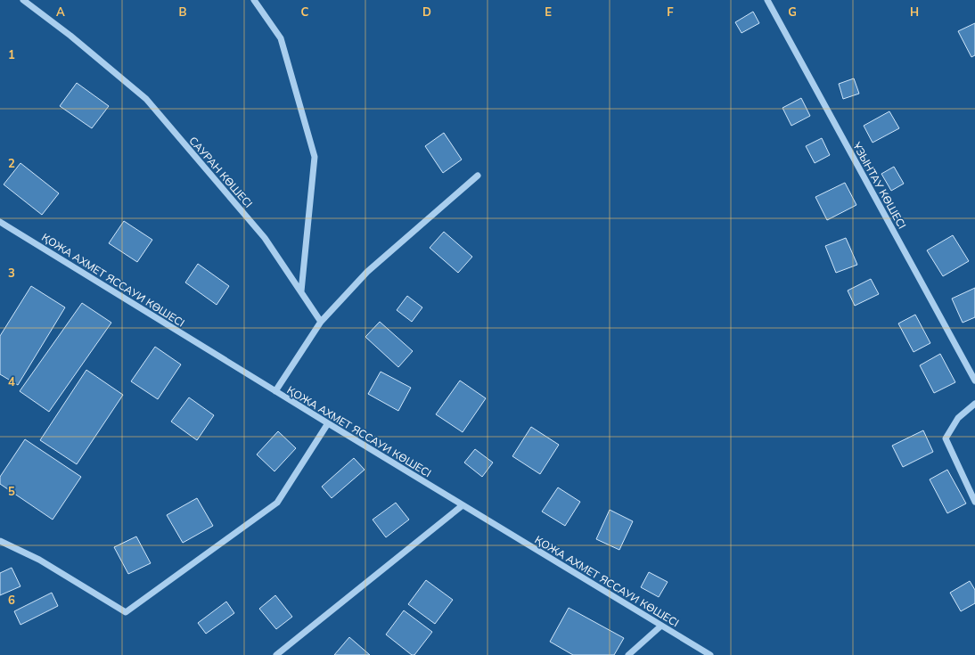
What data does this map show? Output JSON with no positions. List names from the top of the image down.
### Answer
{
  "streets": {
    "street": ["САУРАН КӨШЕСІ", "ҰЗЫНТАУ КӨШЕСІ", "ҚОЖА АХМЕТ ЯССАУИ КӨШЕСІ"]
  },
  "grid": {
    "columns": [
      "A",
      "B",
      "C",
      "D",
      "E",
      "F",
      "G",
      "H"
    ],
    "rows": [
      "1",
      "2",
      "3",
      "4",
      "5",
      "6"
    ]
  }
}
